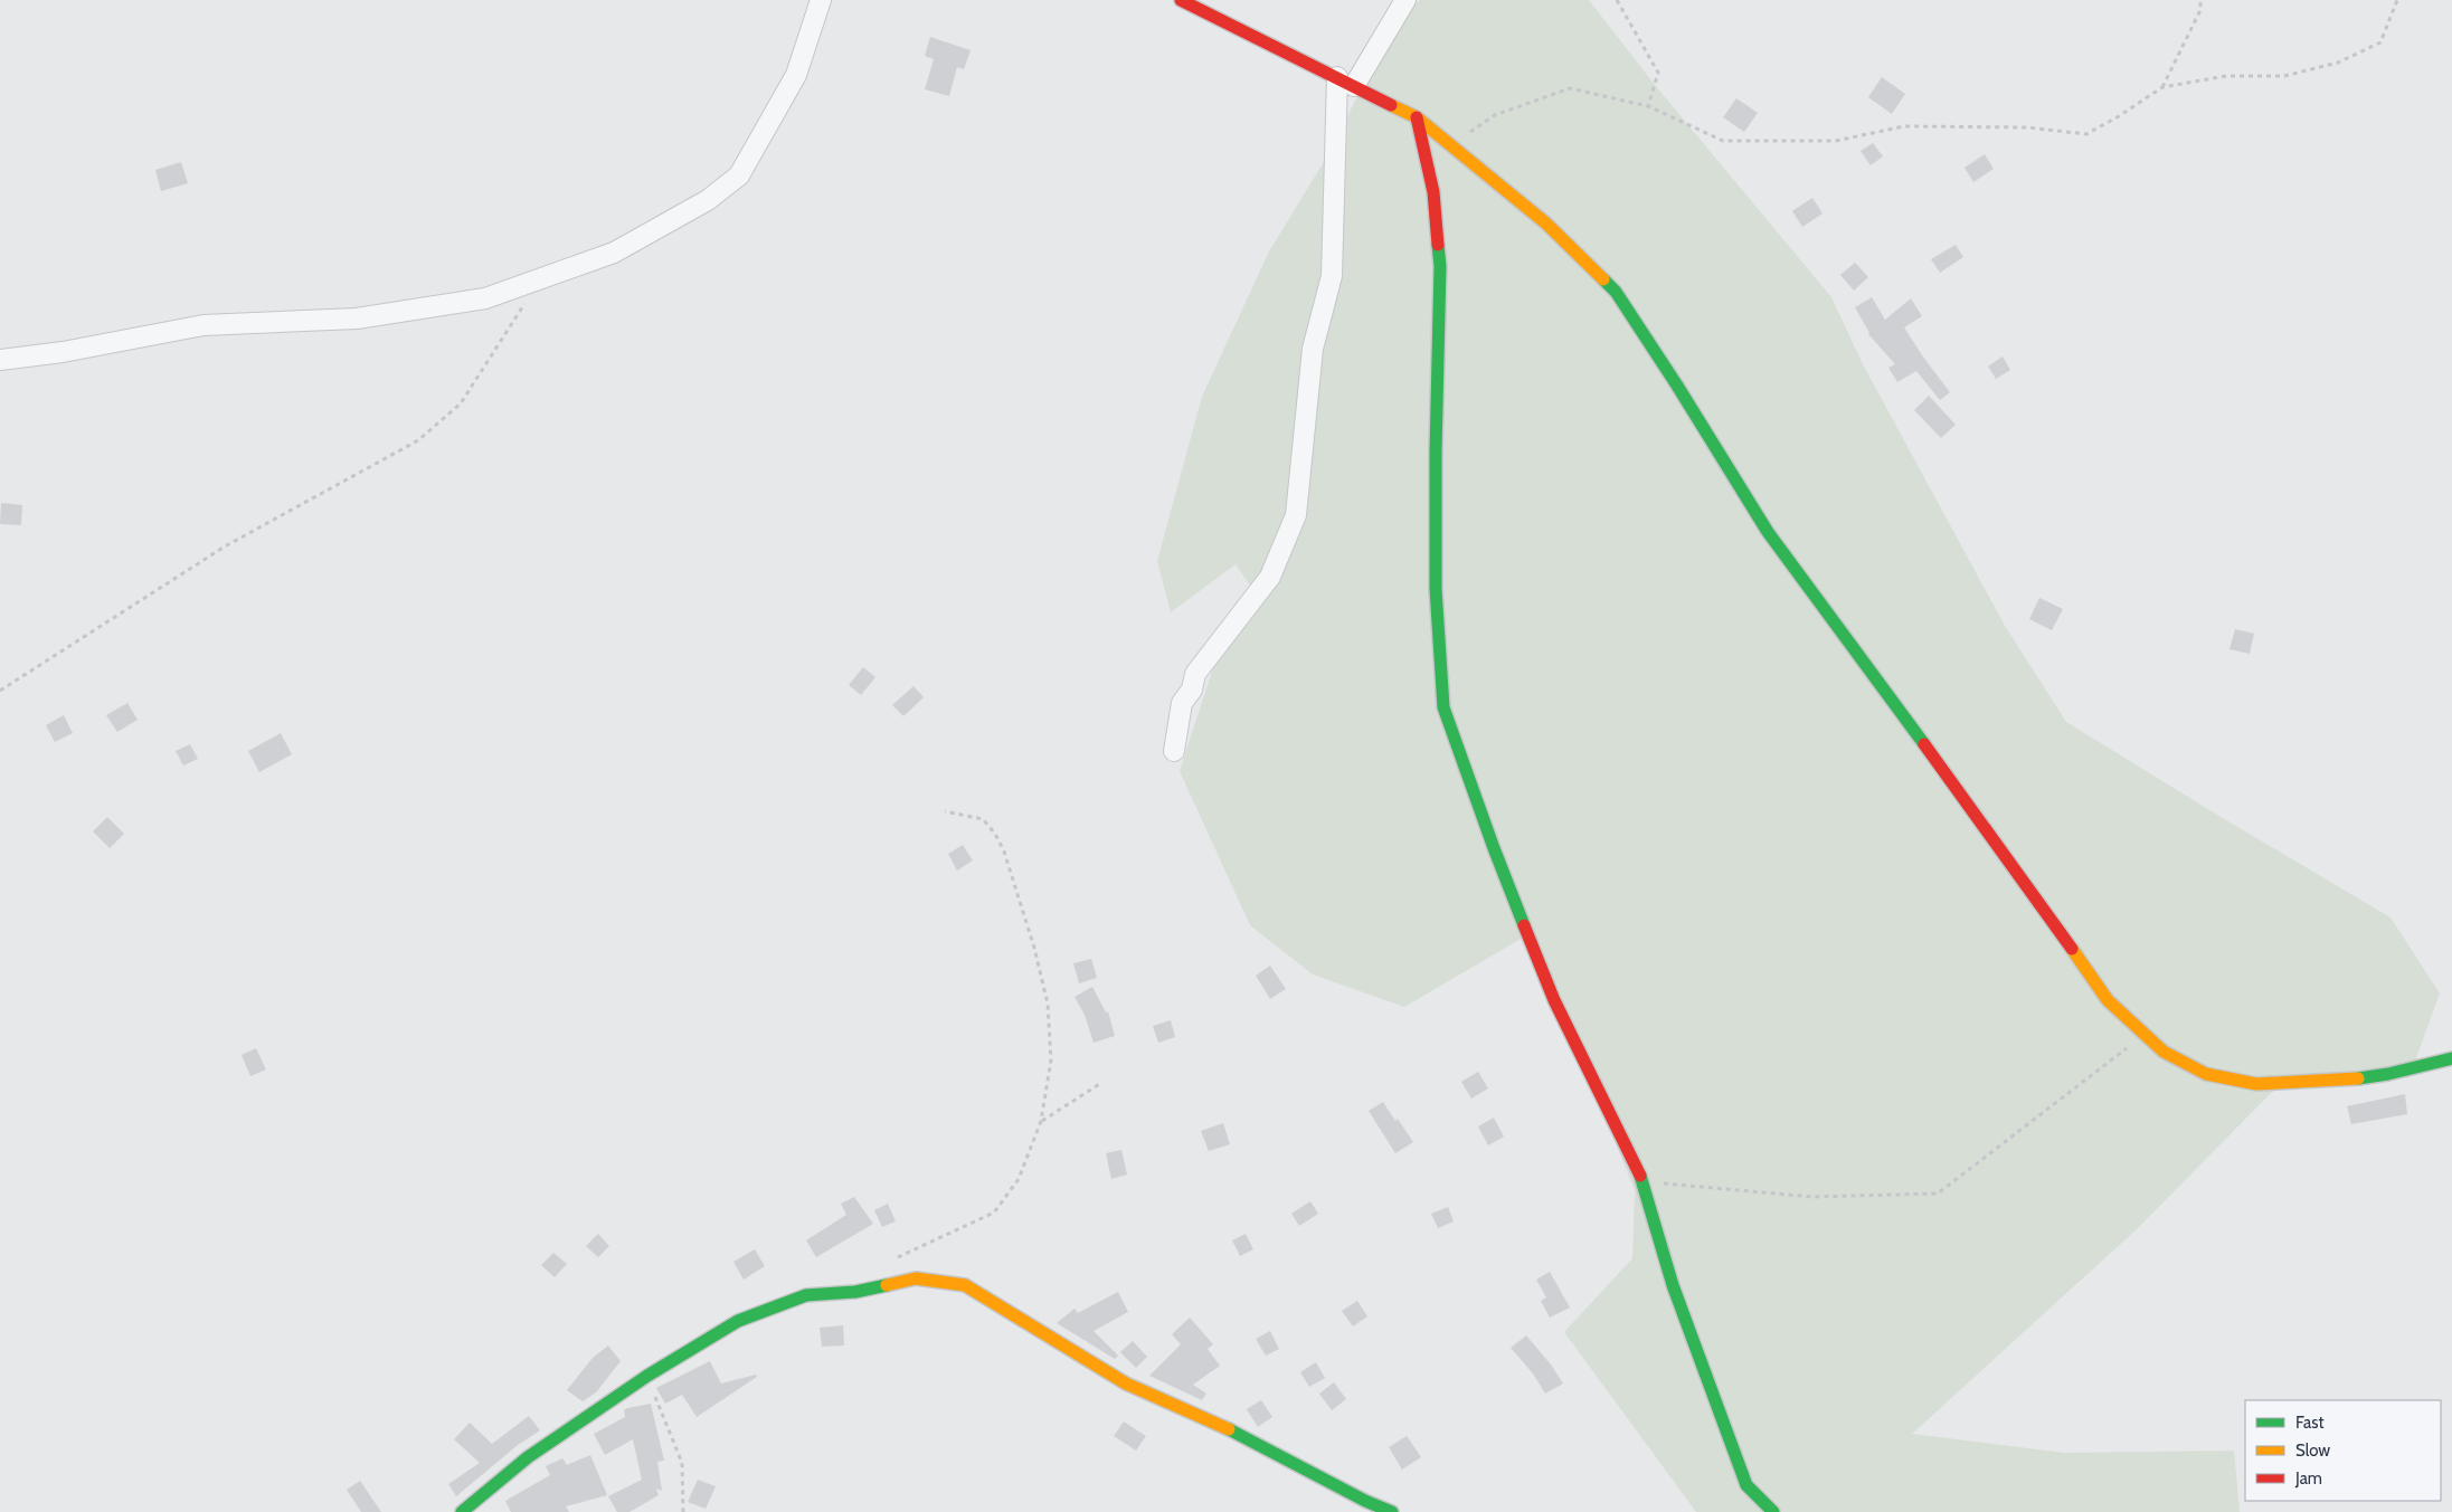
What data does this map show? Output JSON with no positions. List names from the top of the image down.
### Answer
{
  "legend": ["Fast", "Slow", "Jam"]
}
